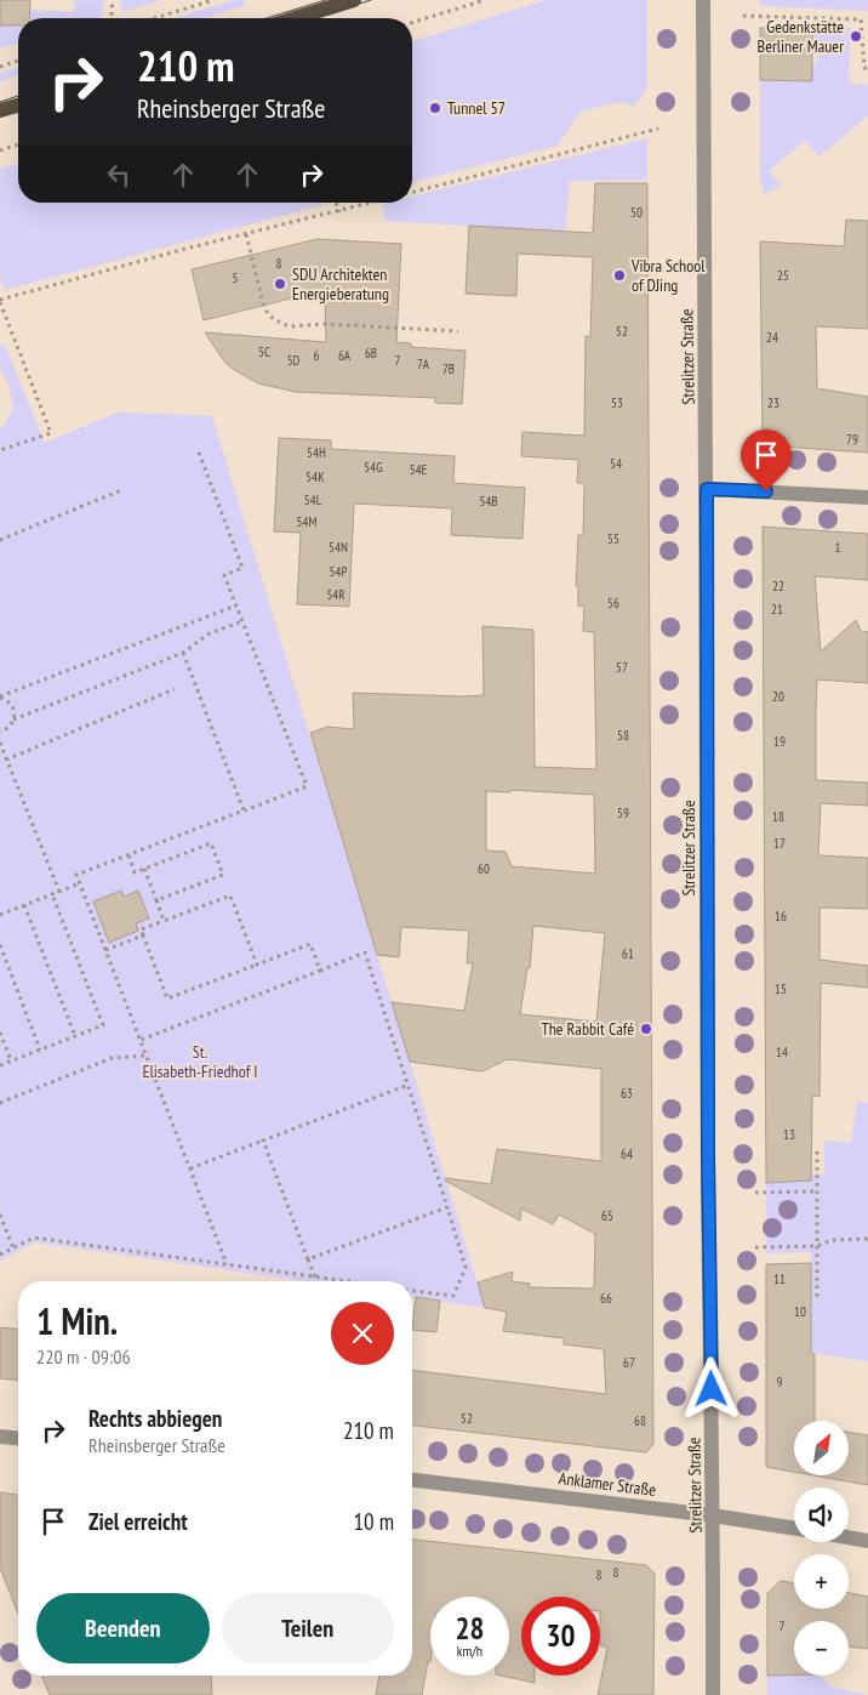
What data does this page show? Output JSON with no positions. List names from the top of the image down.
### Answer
{
  "streets": {
    "street": ["Strelitzer Straße", "Anklamer Straße"]
  },
  "crossings": [
    ["Strelitzer Straße", "Anklamer Straße"]
  ],
  "parks": ["St. Elisabeth-Friedhof I"],
  "places": [
    "Gedenkstätte Berliner Mauer",
    "Tunnel 57",
    "Vibra School of DJing",
    "SDU Architekten Energieberatung",
    "The Rabbit Café"
  ],
  "house_numbers": [
    "50",
    "8",
    "25",
    "5",
    "52",
    "24",
    "5C",
    "6B",
    "6",
    "6A",
    "5D",
    "7",
    "7A",
    "7B",
    "53",
    "23",
    "79",
    "54H",
    "54",
    "54G",
    "54E",
    "54K",
    "54L",
    "54B",
    "54M",
    "55",
    "54N",
    "1",
    "54P",
    "22",
    "54R",
    "56",
    "21",
    "57",
    "20",
    "58",
    "19",
    "59",
    "18",
    "17",
    "60",
    "16",
    "61",
    "15",
    "14",
    "63",
    "13",
    "64",
    "65",
    "11",
    "66",
    "10",
    "67",
    "9",
    "52",
    "68",
    "8",
    "8",
    "7"
  ],
  "north": "top right",
  "page": {
    "turn": ["210 m", "Rheinsberger Straße"],
    "heading": ["1 Min.", "220 m · 09:06"],
    "list": [
      {
        "name": "Rechts abbiegen",
        "note": "Rheinsberger Straße",
        "value": "210 m"
      },
      {
        "name": "Ziel erreicht",
        "value": "10 m"
      }
    ],
    "map_buttons": ["+", "−"],
    "buttons": ["Beenden", "Teilen"],
    "speed": "28 km/h",
    "limit": "30"
  }
}
